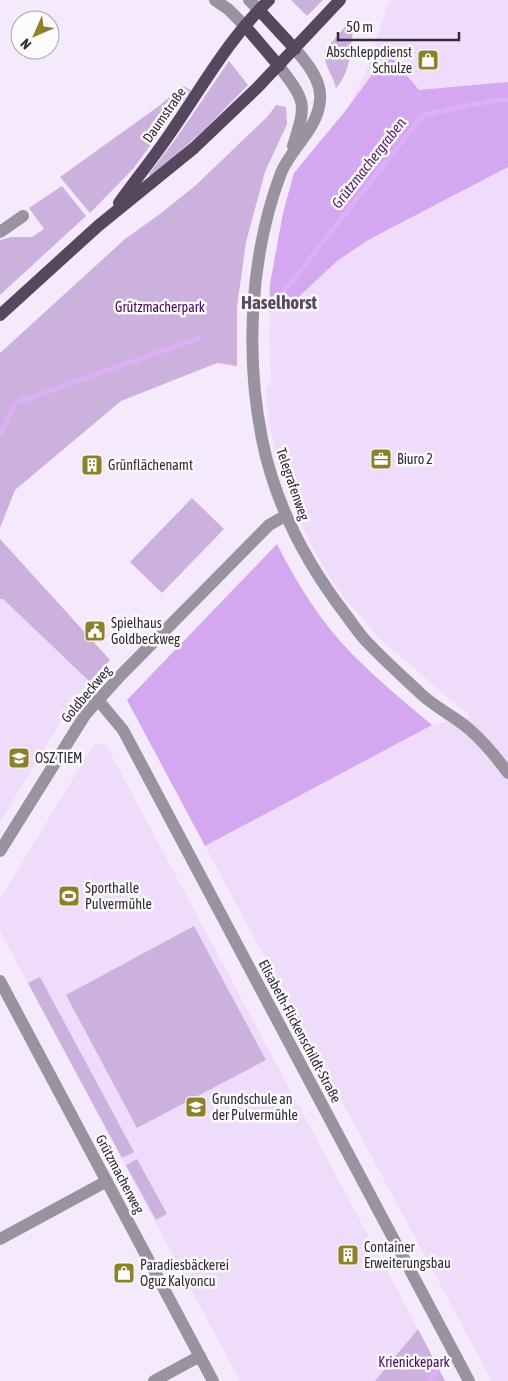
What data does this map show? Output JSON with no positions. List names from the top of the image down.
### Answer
{
  "streets": {
    "main road": ["Daumstraße"],
    "street": [
      "Telegrafenweg",
      "Goldbeckweg",
      "Elisabeth-Flickenschildt-Straße",
      "Grützmacherweg"
    ]
  },
  "crossings": [
    ["Daumstraße", "Telegrafenweg"],
    ["Telegrafenweg", "Goldbeckweg"],
    ["Goldbeckweg", "Elisabeth-Flickenschildt-Straße"]
  ],
  "districts": ["Haselhorst"],
  "water": ["Grützmachergraben"],
  "parks": ["Grützmacherpark", "Krienickepark"],
  "places": {
    "shop": ["Abschleppdienst Schulze", "Paradiesbäckerei Oguz Kalyoncu"],
    "office": ["Biuro 2"],
    "building": ["Grünflächenamt", "Container Erweiterungsbau"],
    "public building": ["Spielhaus Goldbeckweg"],
    "school or university": ["OSZ TIEM", "Grundschule an der Pulvermühle"],
    "sports": ["Sporthalle Pulvermühle"]
  },
  "scale_bar": "50 m",
  "north": "bottom left"
}
